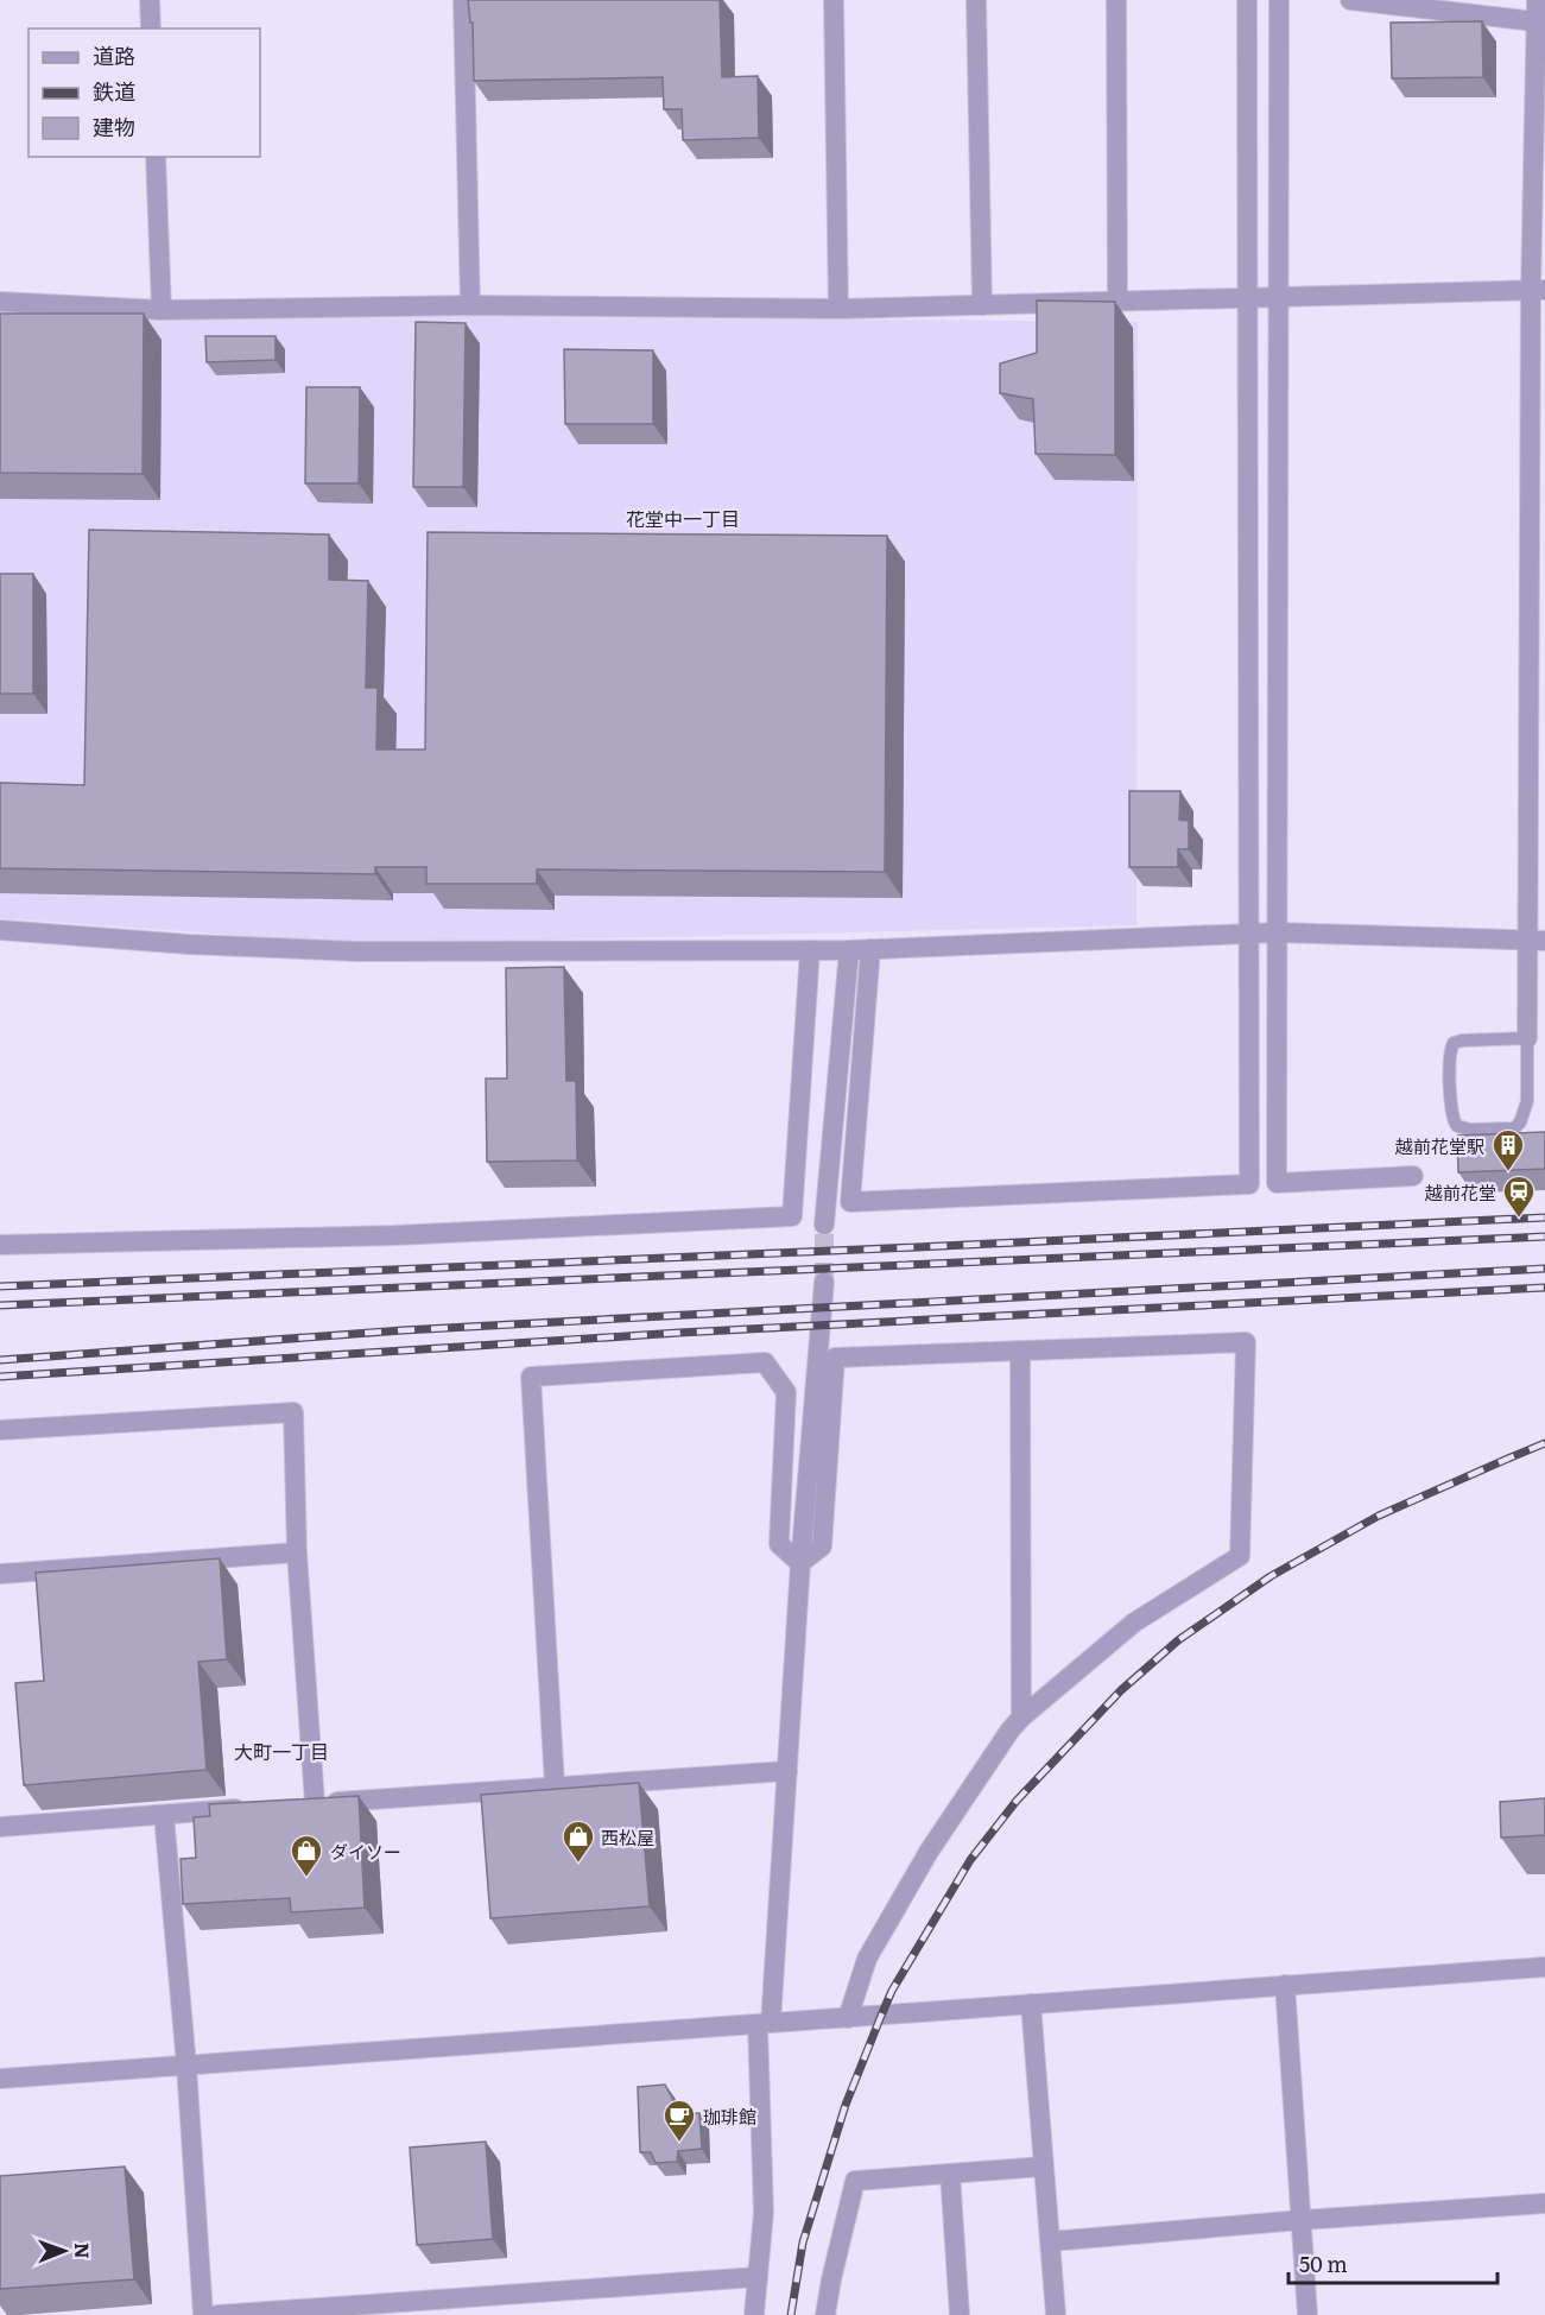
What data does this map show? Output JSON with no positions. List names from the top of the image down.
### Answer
{
  "districts": ["花堂中一丁目", "大町一丁目"],
  "places": {
    "building": ["越前花堂駅"],
    "station": ["越前花堂"],
    "shop": ["西松屋", "ダイソー"],
    "cafe": ["珈琲館"]
  },
  "legend": ["道路", "鉄道", "建物"],
  "scale_bar": "50 m",
  "north": "right"
}
